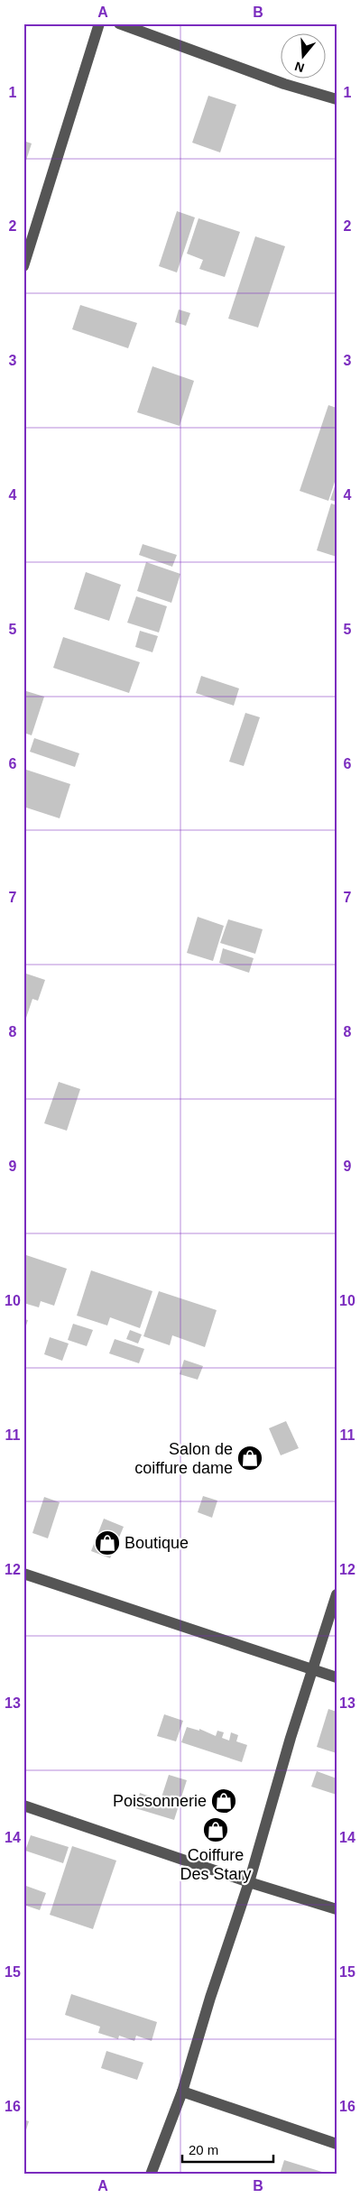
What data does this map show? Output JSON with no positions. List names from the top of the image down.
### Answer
{
  "places": {
    "shop": [
      "Salon de coiffure dame",
      "Boutique",
      "Poissonnerie",
      "Coiffure Des Stary"
    ]
  },
  "scale_bar": "20 m",
  "north": "bottom",
  "grid": {
    "columns": ["A", "B"],
    "rows": [
      "1",
      "2",
      "3",
      "4",
      "5",
      "6",
      "7",
      "8",
      "9",
      "10",
      "11",
      "12",
      "13",
      "14",
      "15",
      "16"
    ]
  }
}
